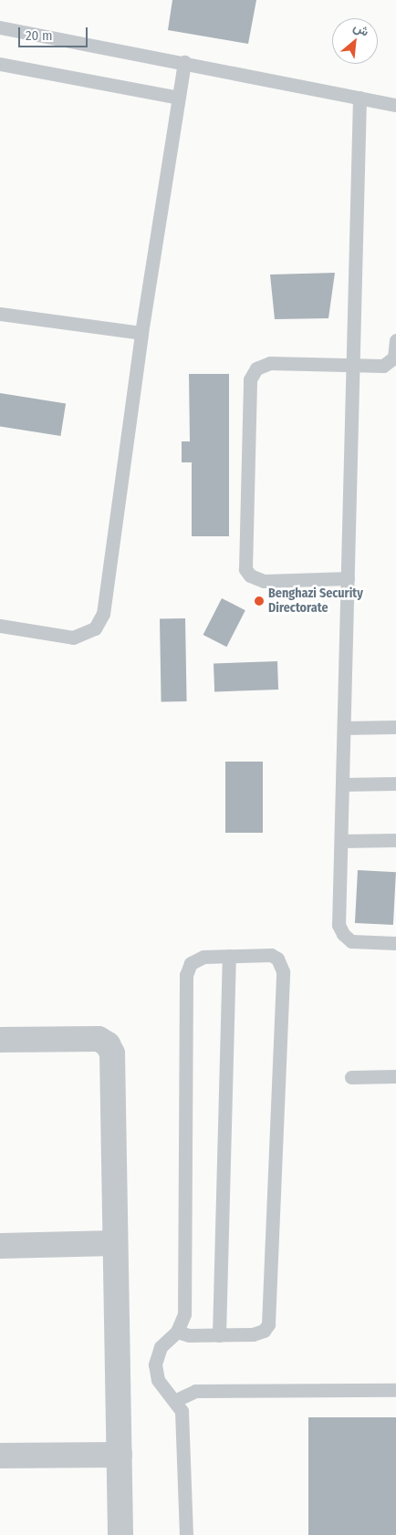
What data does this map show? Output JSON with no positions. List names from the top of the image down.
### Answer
{
  "places": ["Benghazi Security Directorate"],
  "scale_bar": "20 m",
  "north": "top right"
}
